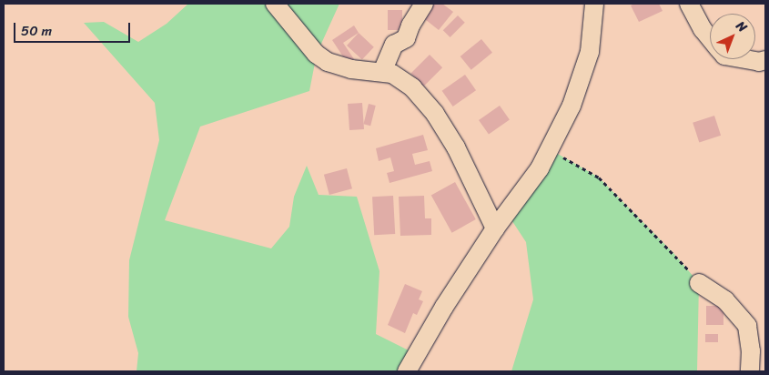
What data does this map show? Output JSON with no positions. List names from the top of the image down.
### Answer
{
  "scale_bar": "50 m",
  "north": "top right"
}
